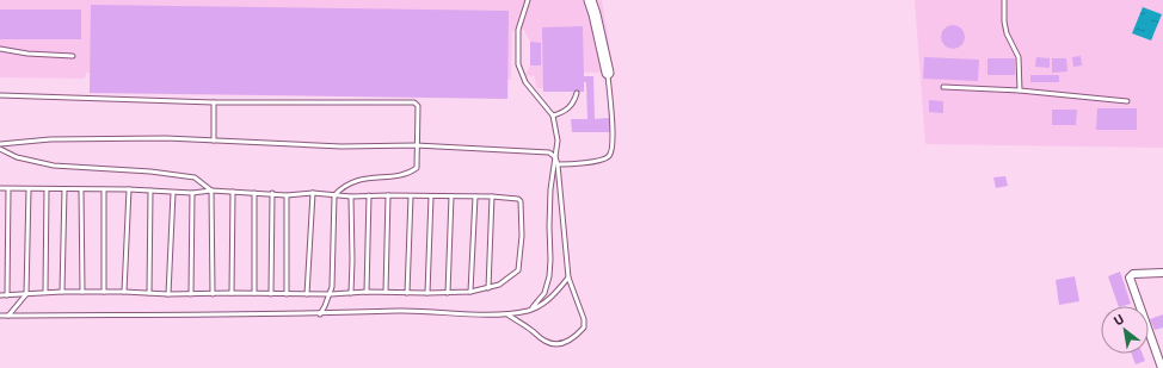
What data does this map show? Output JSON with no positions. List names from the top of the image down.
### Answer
{
  "north": "top left"
}
